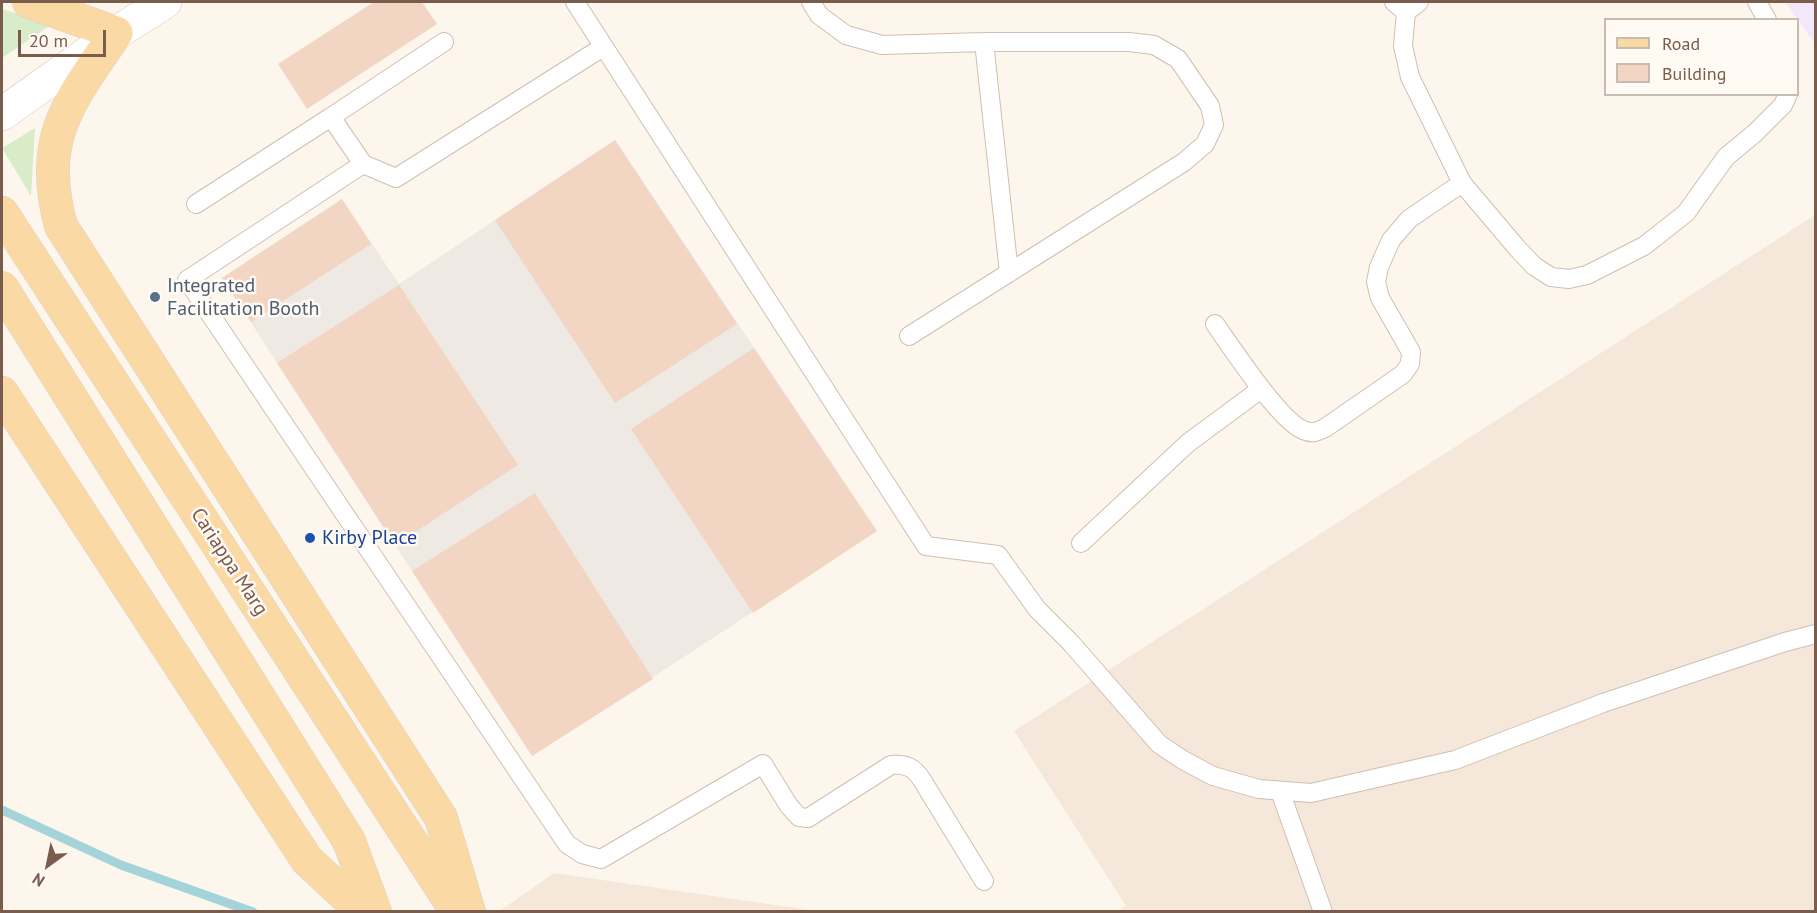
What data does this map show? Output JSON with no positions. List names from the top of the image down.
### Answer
{
  "streets": {
    "main road": ["Cariappa Marg"]
  },
  "places": ["Integrated Facilitation Booth", "Kirby Place"],
  "legend": ["Road", "Building"],
  "scale_bar": "20 m",
  "north": "bottom left"
}
